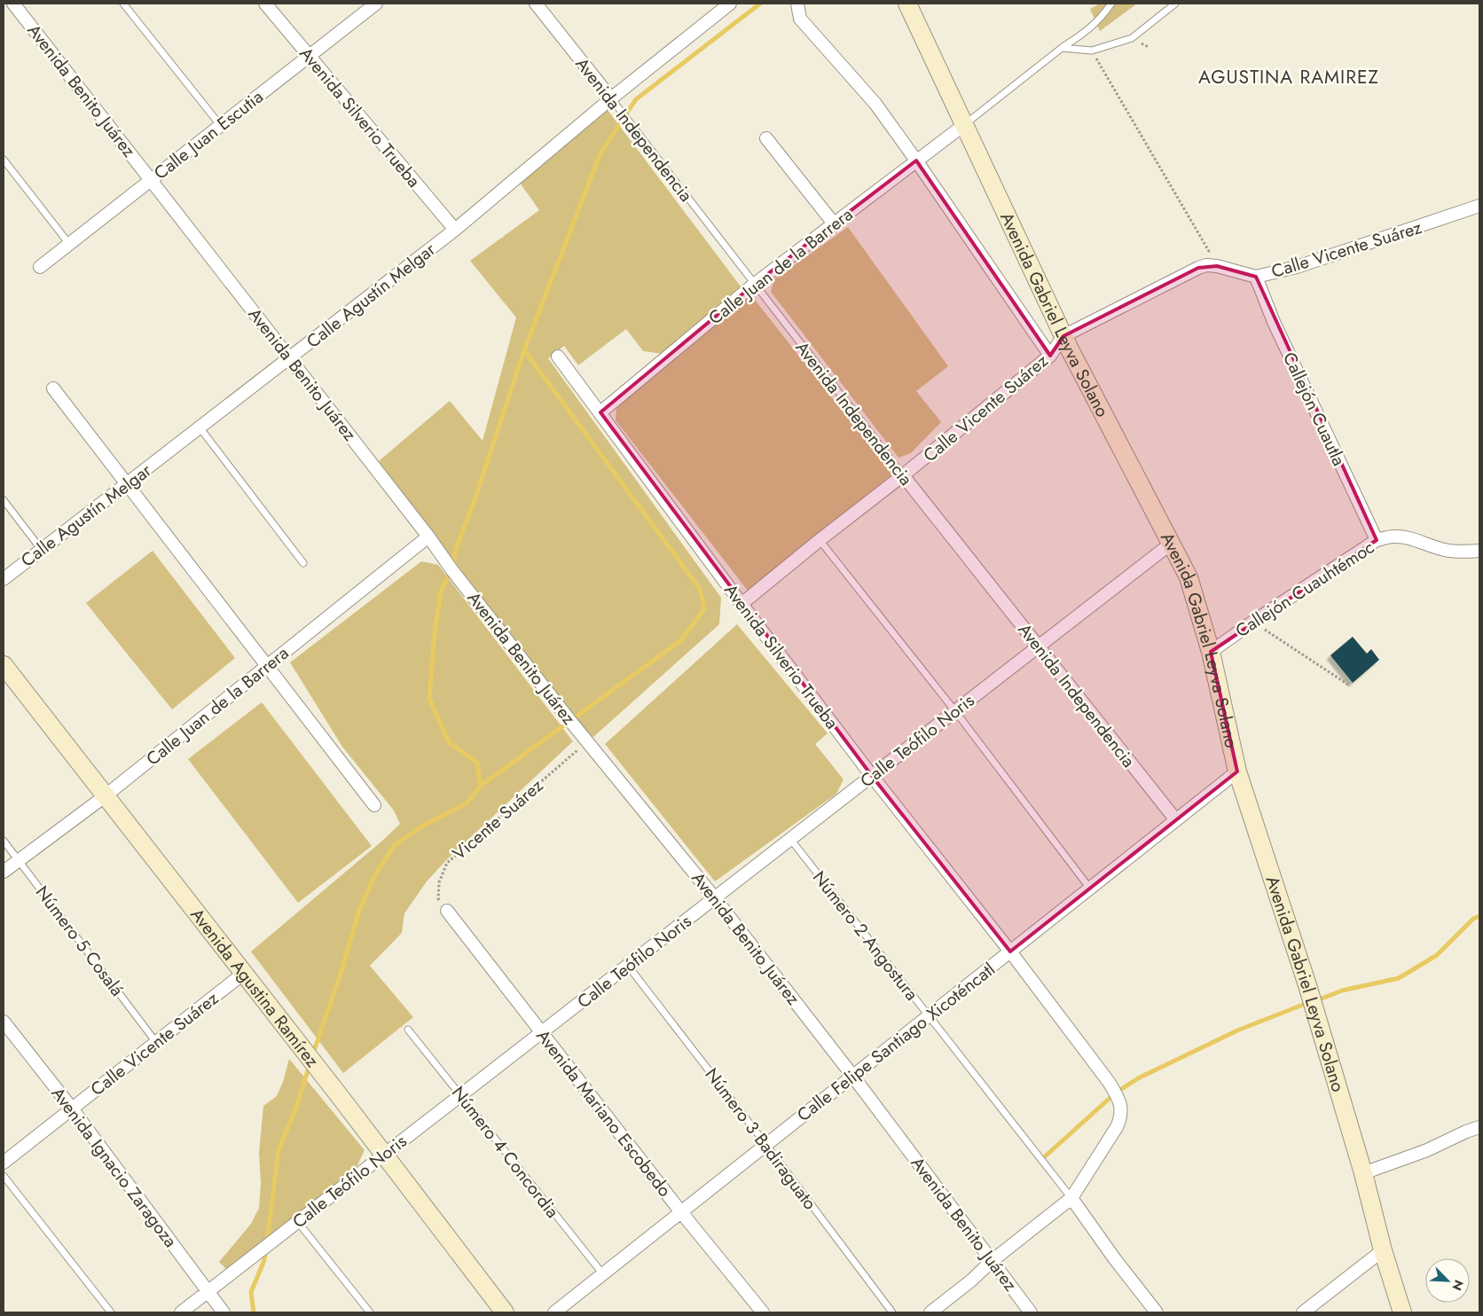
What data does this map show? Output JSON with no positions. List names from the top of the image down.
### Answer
{
  "streets": {
    "street": [
      "Avenida Benito Juárez",
      "Avenida Silverio Trueba",
      "Avenida Independencia",
      "Calle Juan Escutia",
      "Calle Vicente Suárez",
      "Calle Juan de la Barrera",
      "Calle Agustín Melgar",
      "Avenida Gabriel Leyva Solano",
      "Callejón Cuautla",
      "Callejón Cuauhtémoc",
      "Calle Teófilo Noris",
      "Avenida Agustina Ramírez",
      "Calle Felipe Santiago Xicoténcatl",
      "Avenida Mariano Escobedo",
      "Avenida Ignacio Zaragoza"
    ],
    "lane": [
      "Número 2 Angostura",
      "Número 5 Cosalá",
      "Número 3 Badiraguato",
      "Número 4 Concordia"
    ],
    "path": ["Vicente Suárez"]
  },
  "crossings": [
    ["Avenida Benito Juárez", "Calle Juan Escutia"],
    ["Avenida Benito Juárez", "Calle Juan de la Barrera"],
    ["Avenida Benito Juárez", "Calle Agustín Melgar"],
    ["Avenida Benito Juárez", "Calle Teófilo Noris"],
    ["Avenida Benito Juárez", "Vicente Suárez"],
    ["Avenida Benito Juárez", "Calle Felipe Santiago Xicoténcatl"],
    ["Avenida Silverio Trueba", "Calle Juan Escutia"],
    ["Avenida Silverio Trueba", "Calle Vicente Suárez"],
    ["Avenida Silverio Trueba", "Calle Juan de la Barrera"],
    ["Avenida Silverio Trueba", "Calle Agustín Melgar"],
    ["Avenida Silverio Trueba", "Calle Teófilo Noris"],
    ["Avenida Silverio Trueba", "Número 2 Angostura"],
    ["Avenida Silverio Trueba", "Calle Felipe Santiago Xicoténcatl"],
    ["Avenida Independencia", "Calle Vicente Suárez"],
    ["Avenida Independencia", "Calle Juan de la Barrera"],
    ["Avenida Independencia", "Calle Agustín Melgar"],
    ["Avenida Independencia", "Calle Teófilo Noris"],
    ["Avenida Independencia", "Calle Felipe Santiago Xicoténcatl"],
    ["Calle Vicente Suárez", "Avenida Gabriel Leyva Solano"],
    ["Calle Vicente Suárez", "Callejón Cuautla"],
    ["Calle Vicente Suárez", "Número 5 Cosalá"],
    ["Calle Vicente Suárez", "Avenida Agustina Ramírez"],
    ["Calle Vicente Suárez", "Avenida Ignacio Zaragoza"],
    ["Calle Juan de la Barrera", "Avenida Gabriel Leyva Solano"],
    ["Calle Juan de la Barrera", "Número 5 Cosalá"],
    ["Calle Juan de la Barrera", "Avenida Agustina Ramírez"],
    ["Avenida Gabriel Leyva Solano", "Callejón Cuauhtémoc"],
    ["Avenida Gabriel Leyva Solano", "Calle Teófilo Noris"],
    ["Avenida Gabriel Leyva Solano", "Calle Felipe Santiago Xicoténcatl"],
    ["Callejón Cuautla", "Callejón Cuauhtémoc"],
    ["Calle Teófilo Noris", "Número 2 Angostura"],
    ["Calle Teófilo Noris", "Avenida Agustina Ramírez"],
    ["Calle Teófilo Noris", "Avenida Mariano Escobedo"],
    ["Calle Teófilo Noris", "Número 3 Badiraguato"],
    ["Calle Teófilo Noris", "Número 4 Concordia"],
    ["Calle Teófilo Noris", "Avenida Ignacio Zaragoza"],
    ["Vicente Suárez", "Avenida Mariano Escobedo"],
    ["Número 2 Angostura", "Calle Felipe Santiago Xicoténcatl"],
    ["Calle Felipe Santiago Xicoténcatl", "Avenida Mariano Escobedo"],
    ["Calle Felipe Santiago Xicoténcatl", "Número 3 Badiraguato"],
    ["Calle Felipe Santiago Xicoténcatl", "Número 4 Concordia"]
  ],
  "districts": ["AGUSTINA RAMIREZ"],
  "north": "bottom right"
}
